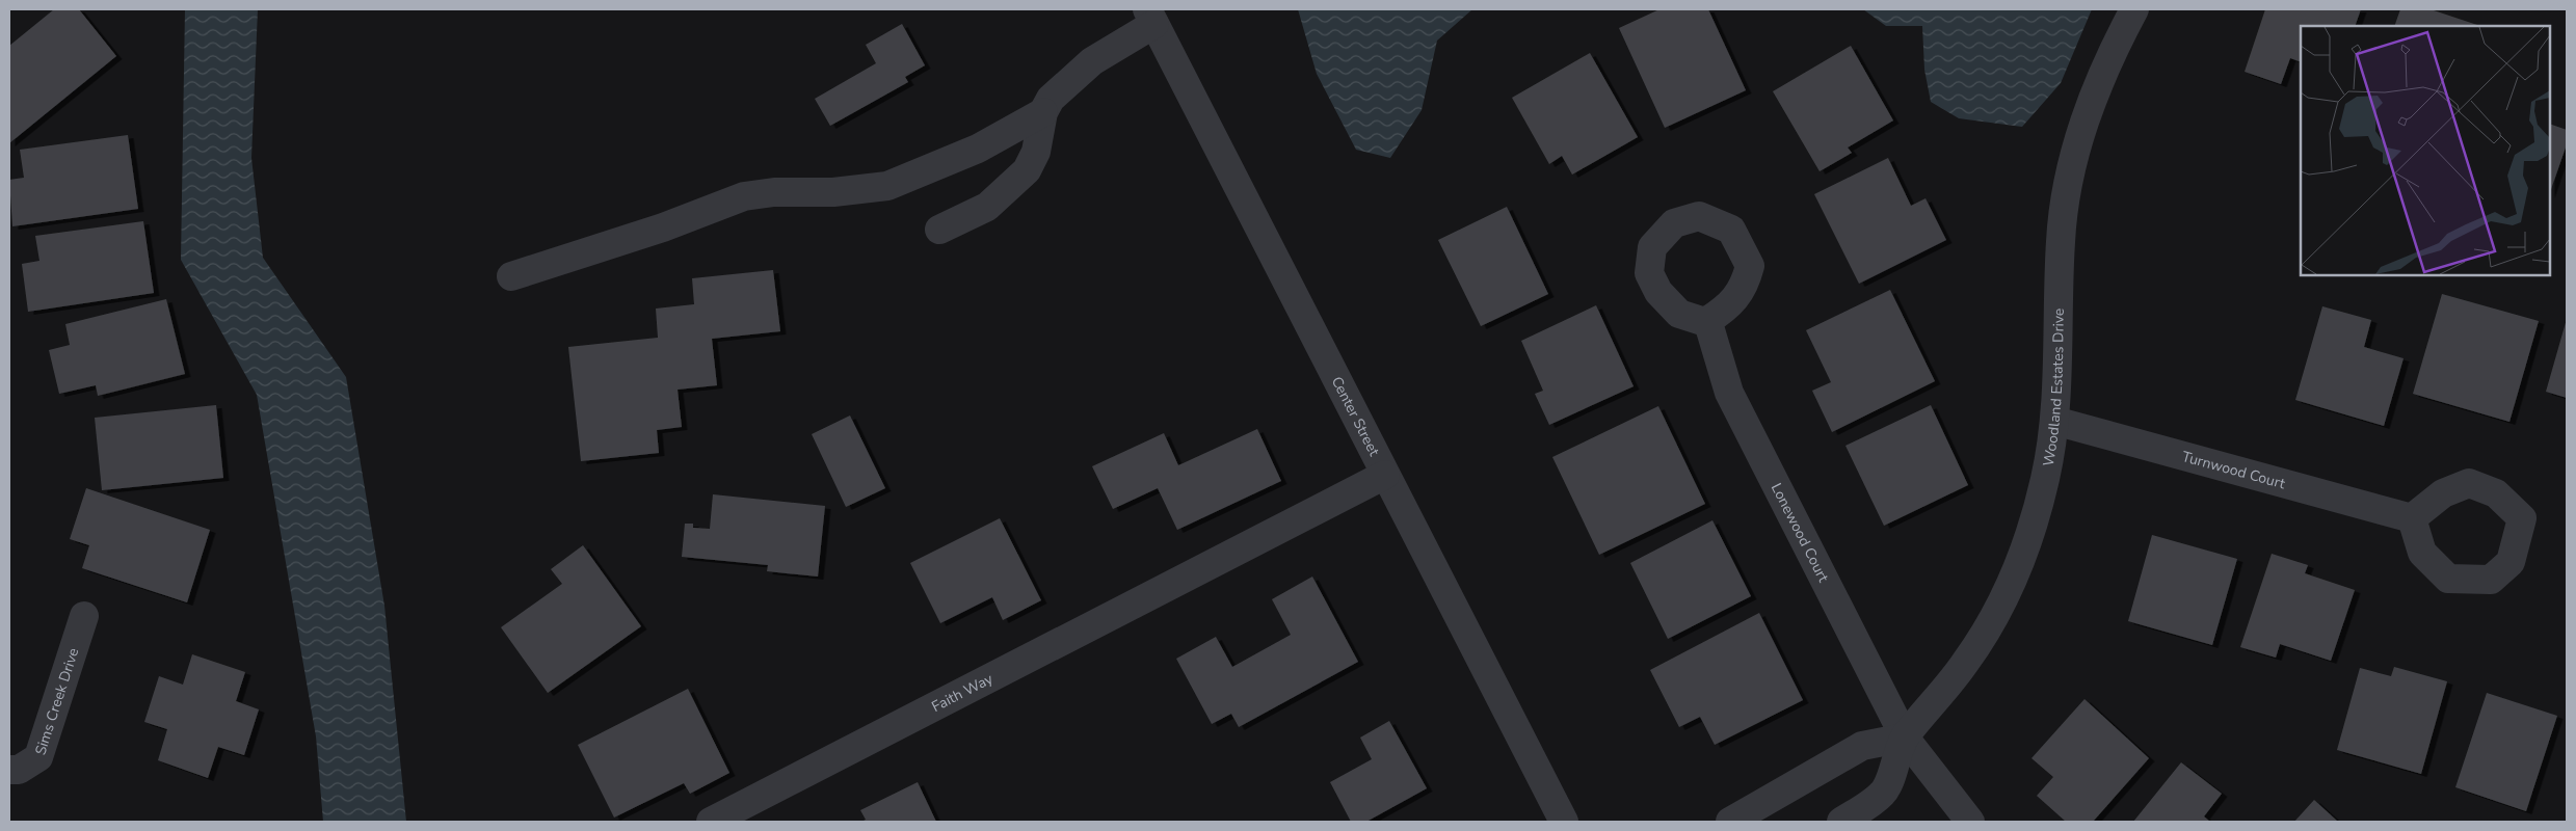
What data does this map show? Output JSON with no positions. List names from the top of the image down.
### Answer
{
  "streets": {
    "street": [
      "Woodland Estates Drive",
      "Center Street",
      "Turnwood Court",
      "Lonewood Court",
      "Faith Way",
      "Sims Creek Drive"
    ]
  },
  "crossings": [
    ["Woodland Estates Drive", "Turnwood Court"],
    ["Woodland Estates Drive", "Lonewood Court"],
    ["Center Street", "Faith Way"]
  ]
}
